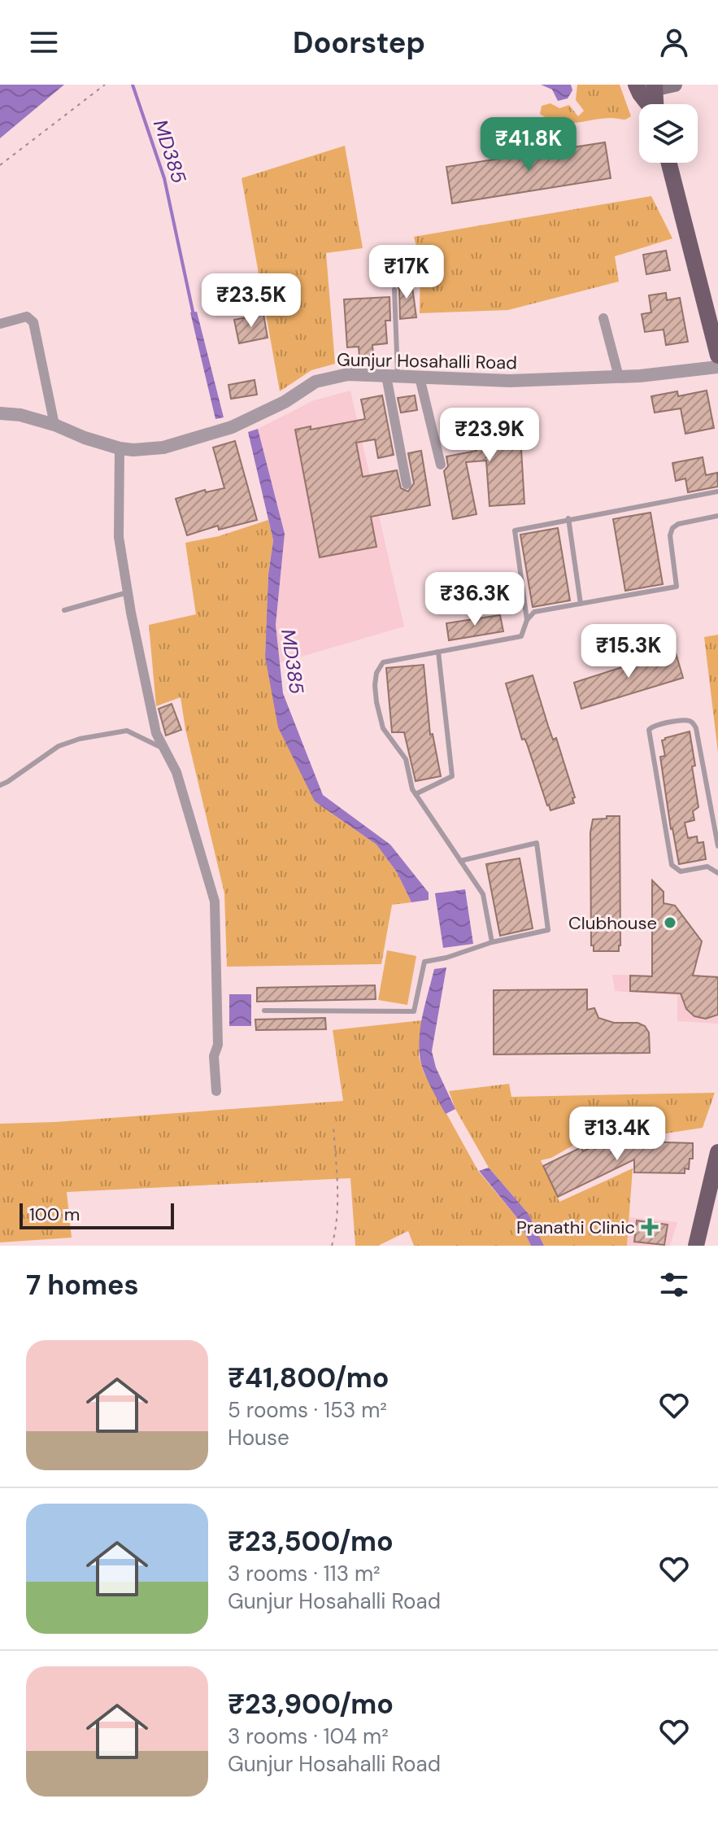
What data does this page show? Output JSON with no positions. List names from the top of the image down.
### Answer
{
  "streets": {
    "street": ["Gunjur Hosahalli Road"]
  },
  "water": ["MD385"],
  "places": {
    "other": ["Clubhouse"],
    "health": ["Pranathi Clinic"]
  },
  "scale_bar": "100 m",
  "page": {
    "header": "Doorstep",
    "price": [
      "₹41.8K",
      "₹17K",
      "₹23.5K",
      "₹23.9K",
      "₹36.3K",
      "₹15.3K",
      "₹13.4K"
    ],
    "scale": "100 m",
    "heading": "7 homes",
    "list": [
      {
        "name": "₹41,800/mo",
        "note": "5 rooms · 153 m² · House"
      },
      {
        "name": "₹23,500/mo",
        "note": "3 rooms · 113 m² · Gunjur Hosahalli Road"
      },
      {
        "name": "₹23,900/mo",
        "note": "3 rooms · 104 m² · Gunjur Hosahalli Road"
      }
    ]
  }
}
